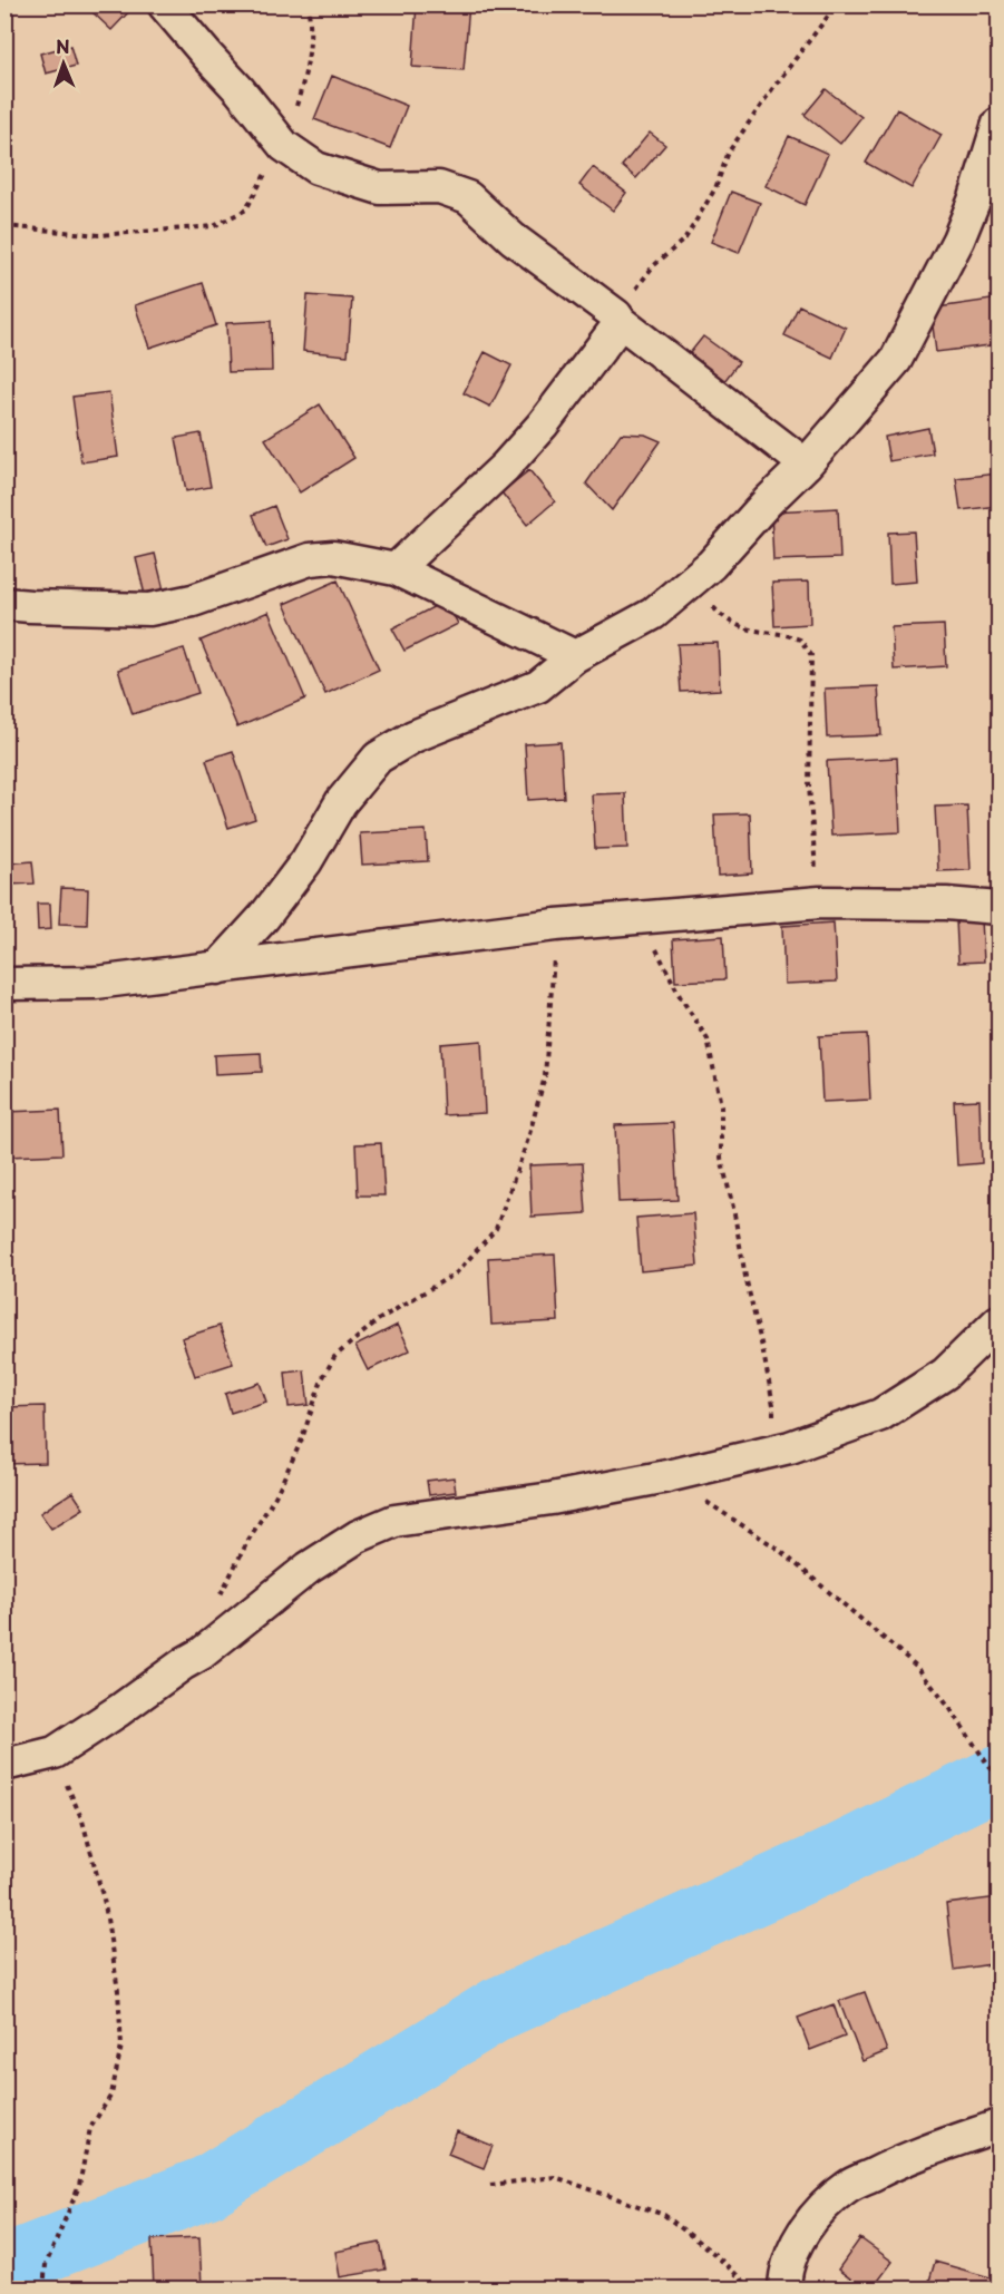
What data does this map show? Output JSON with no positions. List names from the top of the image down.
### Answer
{
  "north": "top"
}
